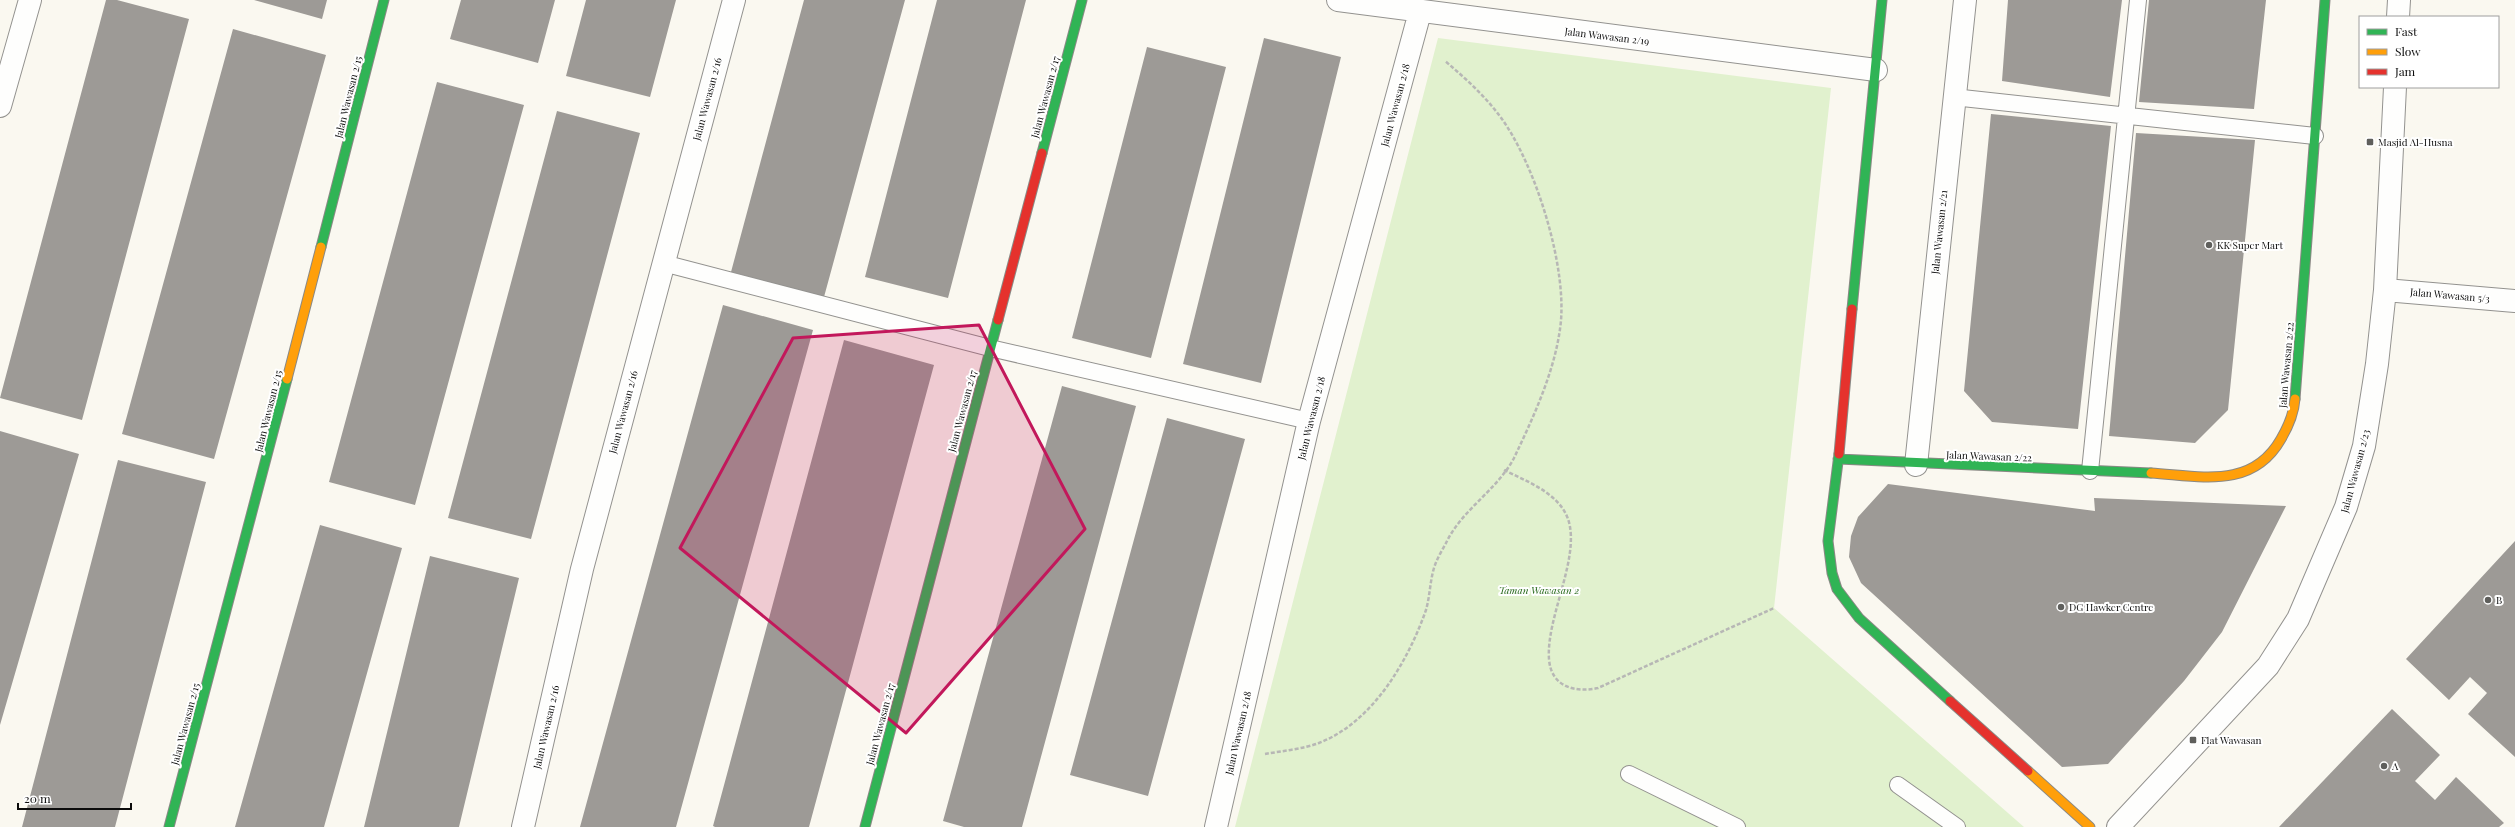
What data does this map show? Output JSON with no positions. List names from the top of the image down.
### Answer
{
  "streets": {
    "street": [
      "Jalan Wawasan 2/19",
      "Jalan Wawasan 2/15",
      "Jalan Wawasan 2/17",
      "Jalan Wawasan 2/16",
      "Jalan Wawasan 2/18",
      "Jalan Wawasan 2/21",
      "Jalan Wawasan 5/3",
      "Jalan Wawasan 2/22",
      "Jalan Wawasan 2/23"
    ]
  },
  "crossings": [
    ["Jalan Wawasan 2/19", "Jalan Wawasan 2/18"],
    ["Jalan Wawasan 2/21", "Jalan Wawasan 2/22"],
    ["Jalan Wawasan 5/3", "Jalan Wawasan 2/23"]
  ],
  "parks": ["Taman Wawasan 2"],
  "places": {
    "transit": ["Masjid Al-Husna", "Flat Wawasan"],
    "other": [
      "KK Super Mart",
      "B",
      "DG Hawker Centre",
      "A"
    ]
  },
  "legend": ["Fast", "Slow", "Jam"],
  "scale_bar": "20 m"
}
